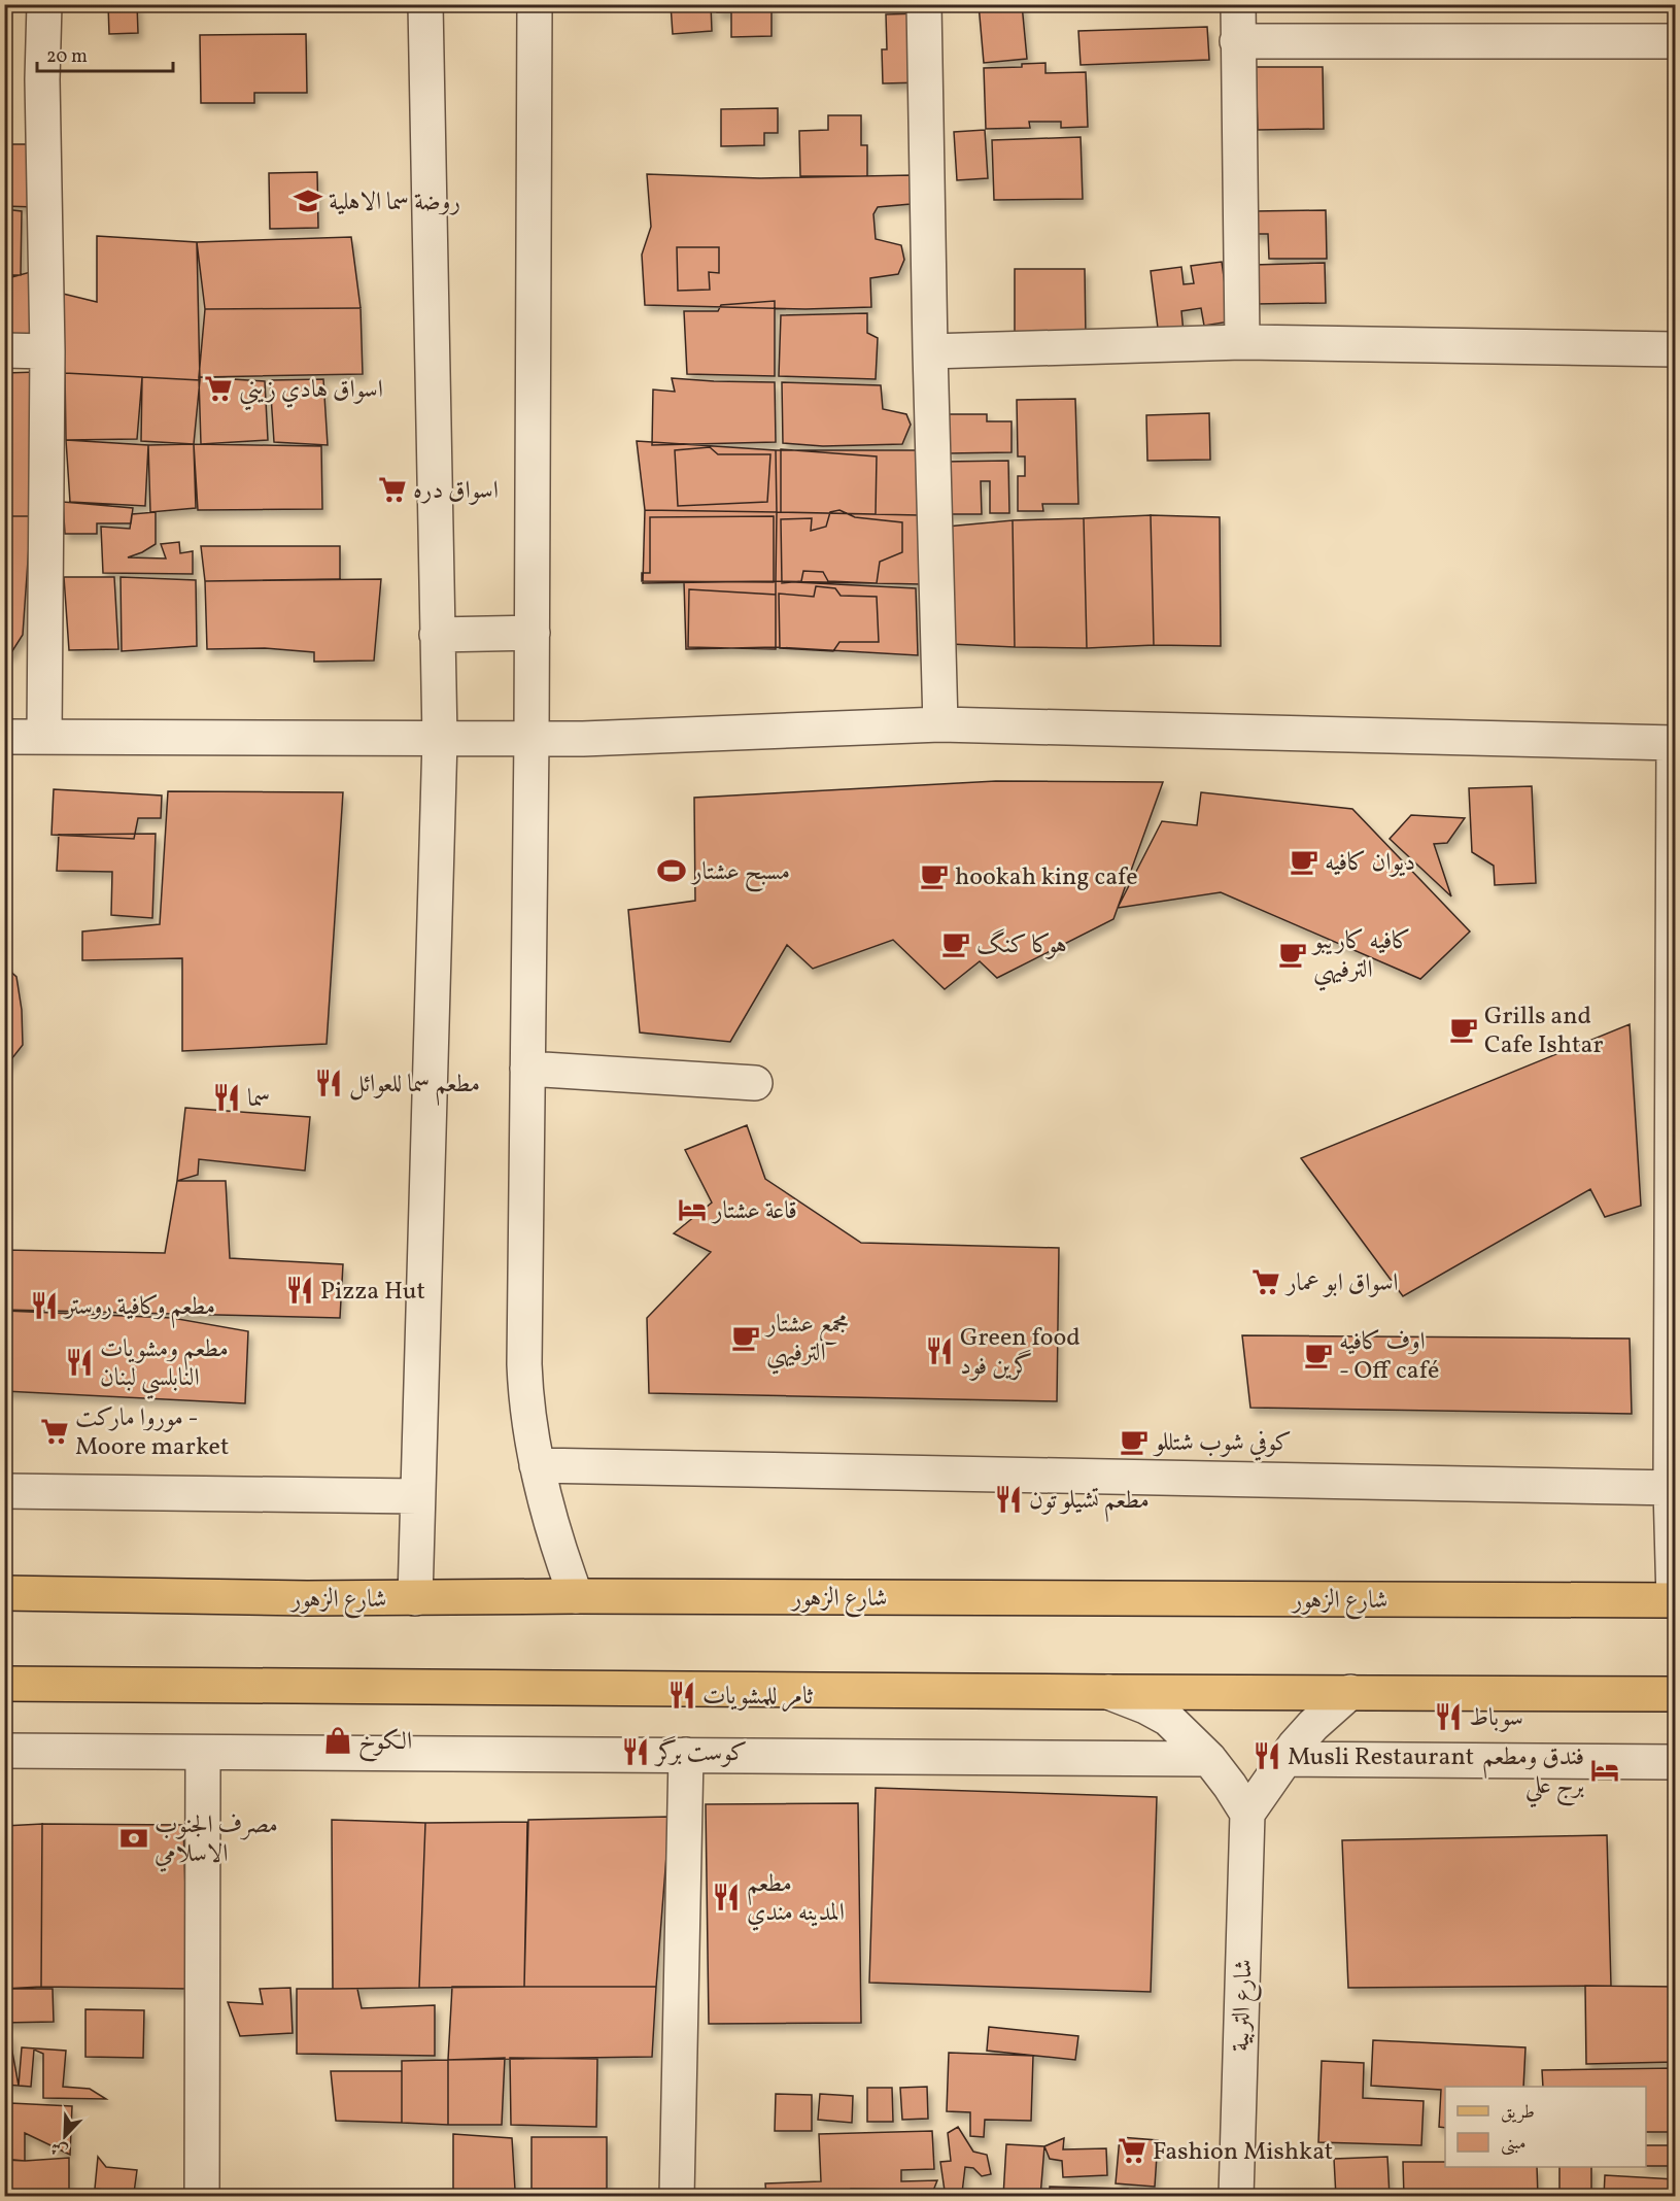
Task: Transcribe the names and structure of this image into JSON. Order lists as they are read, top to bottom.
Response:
{
  "streets": {
    "main road": ["شارع الزهور"],
    "street": ["شارع التربية"]
  },
  "places": {
    "school or university": ["روضة سما الاهلية"],
    "supermarket": [
      "اسواق هادي زيني",
      "اسواق دره",
      "اسواق ابو عمار",
      "موروا ماركت - Moore market",
      "Fashion Mishkat"
    ],
    "cafe": [
      "ديوان كافيه",
      "hookah king cafe",
      "هوكا كنگ",
      "كافيه كاريبو الترفيهي",
      "Grills and Cafe Ishtar",
      "مجمع عشتار الترفيهي",
      "اوف كافيه - Off café",
      "كوفي شوب شتللو"
    ],
    "sports": ["مسبح عشتار"],
    "restaurant": [
      "مطعم سما للعوائل",
      "سما",
      "Pizza Hut",
      "مطعم وكافية روستر",
      "Green food گرين فود",
      "مطعم ومشويات النابلسي لبنان",
      "مطعم تشيلو تون",
      "ثامر للمشويات",
      "سوباط",
      "كوست برگر",
      "Musli Restaurant",
      "مطعم المدينه مندي"
    ],
    "hotel": ["قاعة عشتار", "فندق ومطعم برج علي"],
    "shop": ["الكوخ"],
    "bank": ["مصرف الجنوب الاسلامي"]
  },
  "legend": ["طريق", "مبنى"],
  "scale_bar": "20 m",
  "north": "bottom left"
}
